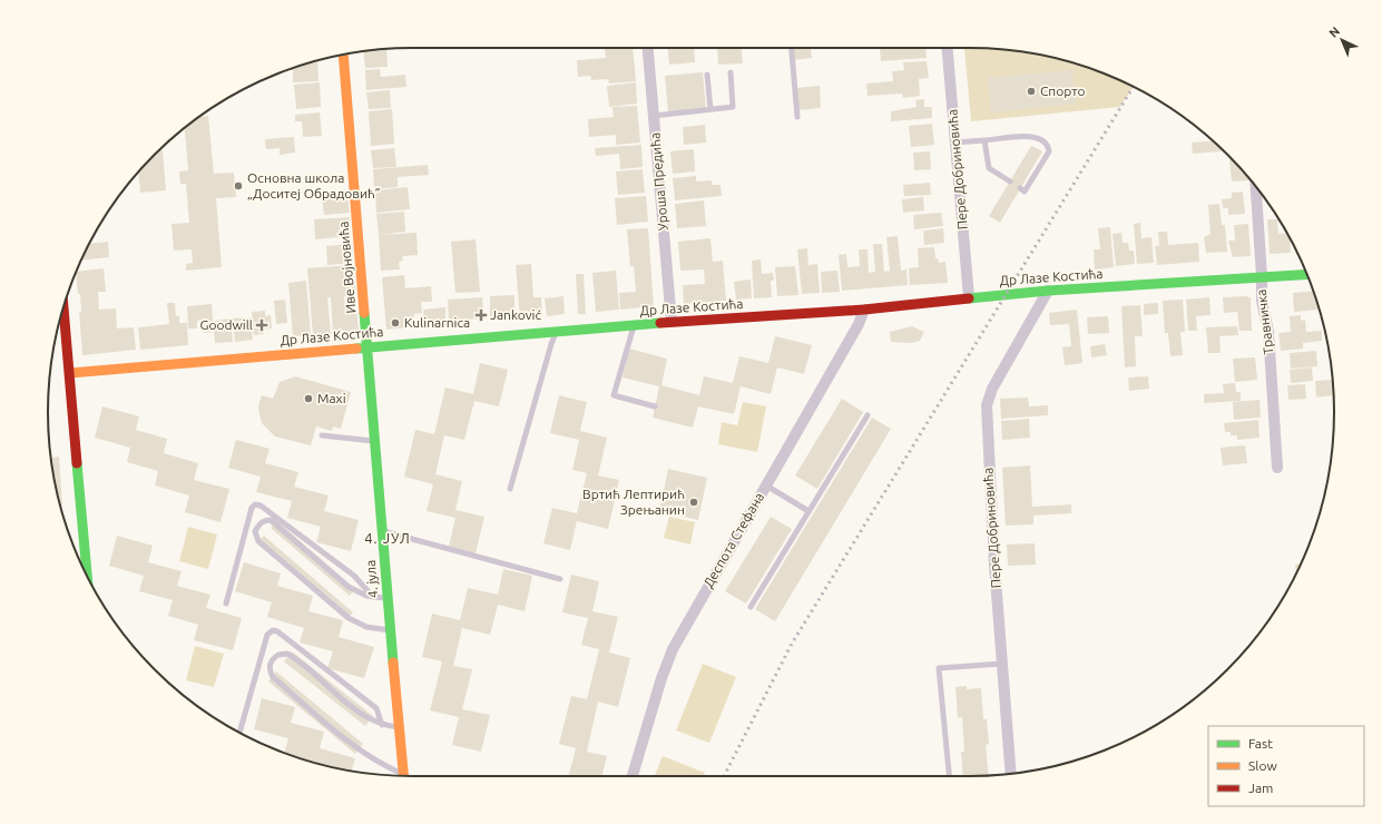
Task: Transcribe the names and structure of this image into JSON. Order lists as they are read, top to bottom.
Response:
{
  "streets": {
    "street": [
      "Пере Добриновића",
      "Уроша Предића",
      "Иве Војновића",
      "Др Лазе Костића",
      "Травничка",
      "Деспота Стефана",
      "4. јула"
    ]
  },
  "crossings": [
    ["Пере Добриновића", "Др Лазе Костића"],
    ["Уроша Предића", "Др Лазе Костића"],
    ["Иве Војновића", "Др Лазе Костића"],
    ["Иве Војновића", "4. јула"],
    ["Др Лазе Костића", "Травничка"],
    ["Др Лазе Костића", "Деспота Стефана"],
    ["Др Лазе Костића", "4. јула"]
  ],
  "districts": ["4. ЈУЛ"],
  "places": {
    "other": [
      "Спорто",
      "Основна школа „Доситеј Обрадовић”",
      "Kulinarnica",
      "Maxi",
      "Вртић Лептирић Зрењанин"
    ],
    "health": ["Janković", "Goodwill"]
  },
  "legend": ["Fast", "Slow", "Jam"],
  "north": "top left"
}
